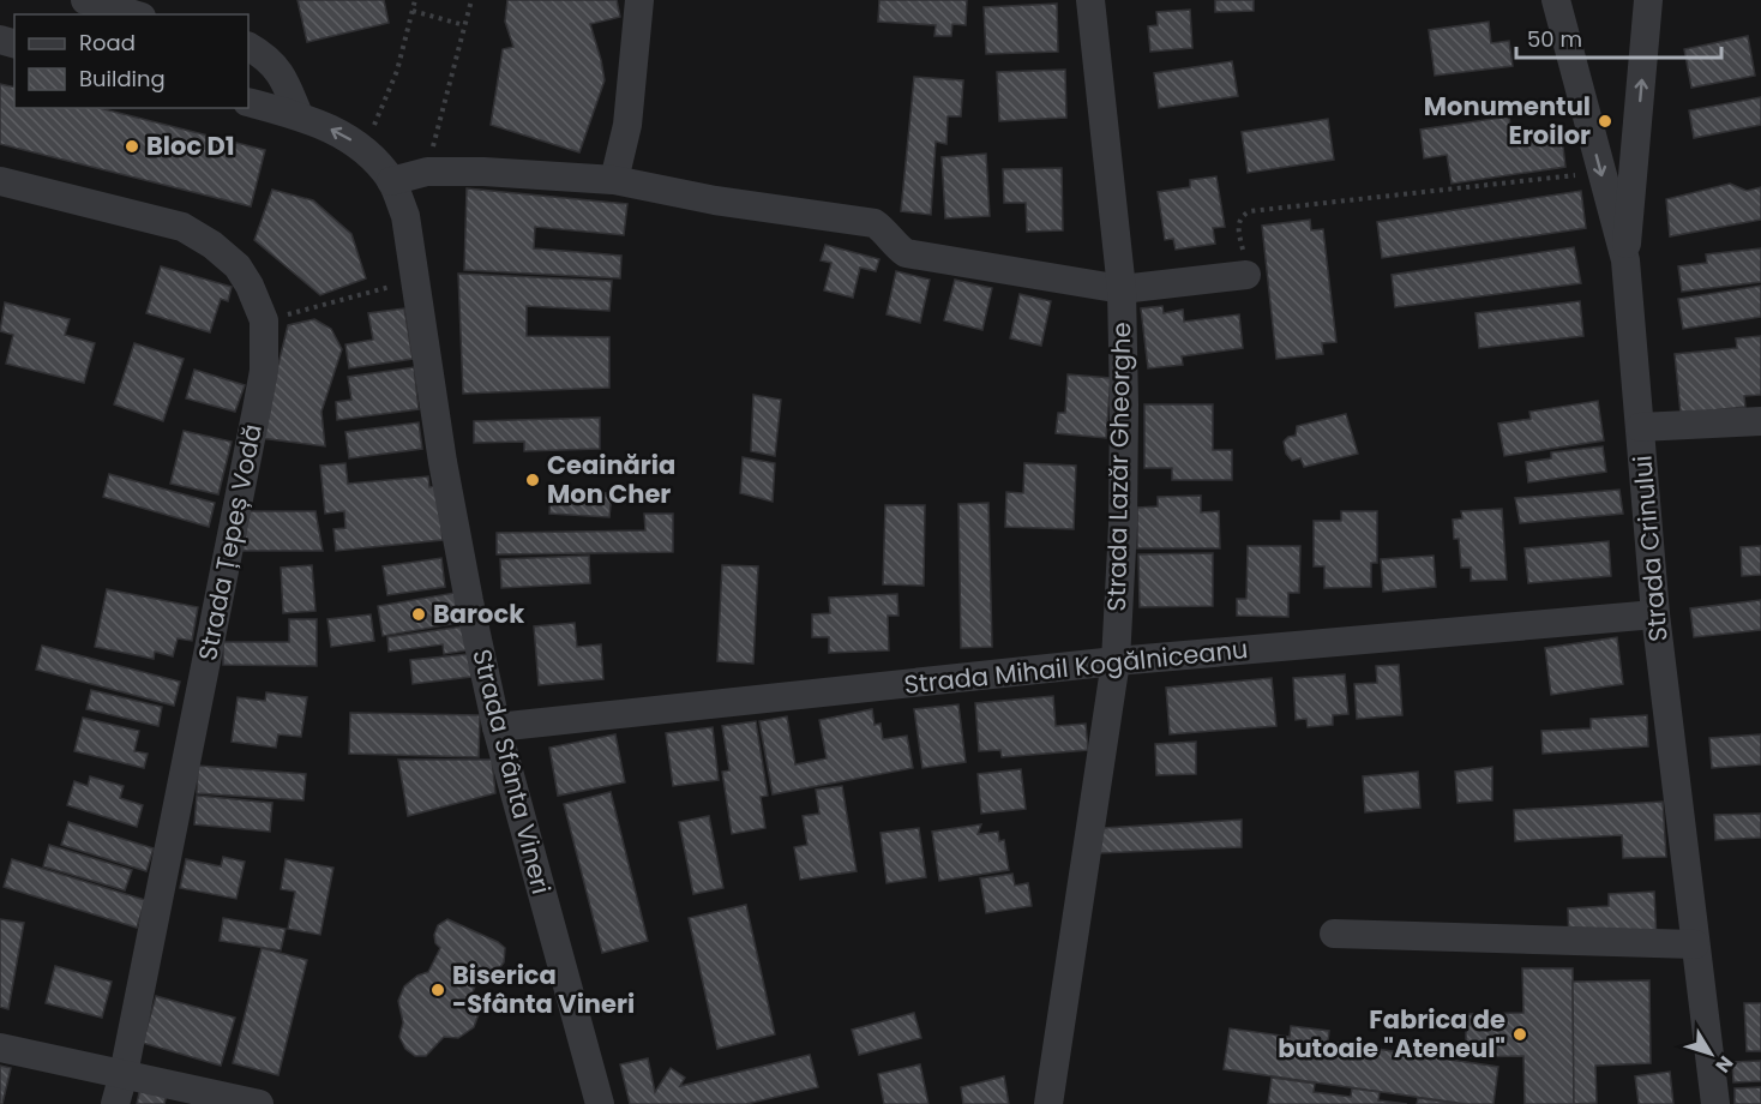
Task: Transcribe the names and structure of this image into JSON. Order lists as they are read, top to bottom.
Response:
{
  "streets": {
    "street": [
      "Strada Lazăr Gheorghe",
      "Strada Țepeș Vodă",
      "Strada Crinului",
      "Strada Mihail Kogălniceanu",
      "Strada Sfânta Vineri"
    ]
  },
  "crossings": [
    ["Strada Lazăr Gheorghe", "Strada Mihail Kogălniceanu"],
    ["Strada Crinului", "Strada Mihail Kogălniceanu"],
    ["Strada Mihail Kogălniceanu", "Strada Sfânta Vineri"]
  ],
  "places": [
    "Monumentul Eroilor",
    "Bloc D1",
    "Ceainăria Mon Cher",
    "Barock",
    "Biserica -Sfânta Vineri",
    "Fabrica de butoaie \"Ateneul\""
  ],
  "legend": ["Road", "Building"],
  "scale_bar": "50 m",
  "north": "bottom right"
}
